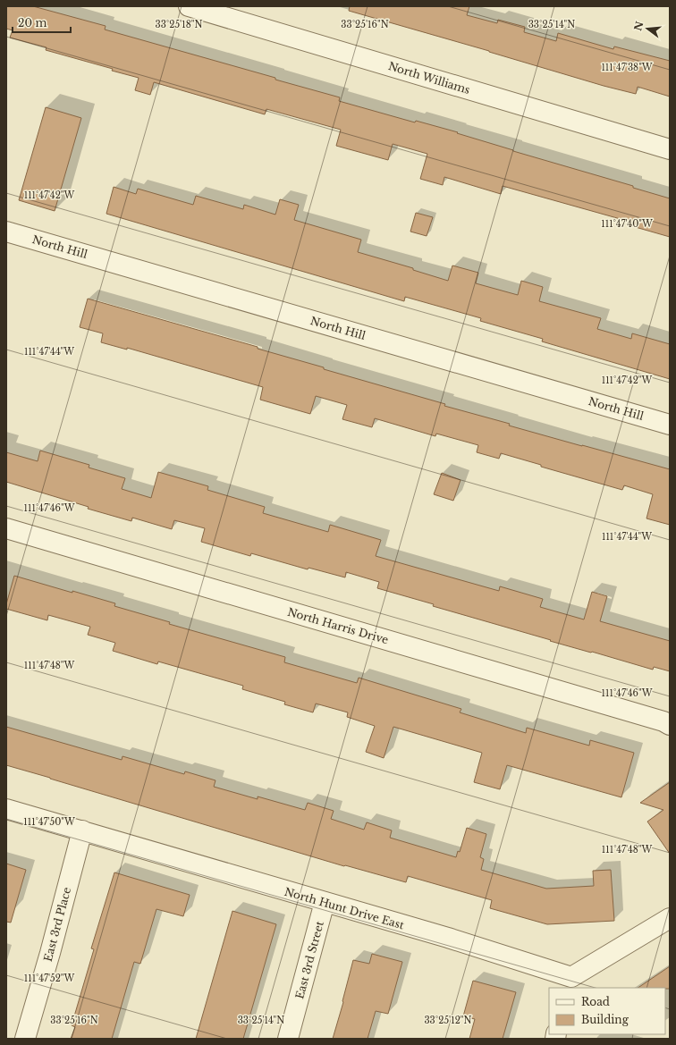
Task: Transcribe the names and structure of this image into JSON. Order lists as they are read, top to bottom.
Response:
{
  "streets": {
    "street": [
      "North Williams",
      "North Hill",
      "North Harris Drive",
      "North Hunt Drive East",
      "East 3rd Place",
      "East 3rd Street"
    ]
  },
  "crossings": [
    ["North Hunt Drive East", "East 3rd Place"],
    ["North Hunt Drive East", "East 3rd Street"]
  ],
  "legend": ["Road", "Building"],
  "scale_bar": "20 m",
  "north": "left",
  "coordinates": [
    "33°25'18\"N",
    "33°25'16\"N",
    "33°25'14\"N",
    "111°47'38\"W",
    "111°47'42\"W",
    "111°47'40\"W",
    "111°47'44\"W",
    "111°47'46\"W",
    "111°47'48\"W",
    "111°47'50\"W",
    "111°47'52\"W",
    "33°25'12\"N"
  ]
}
